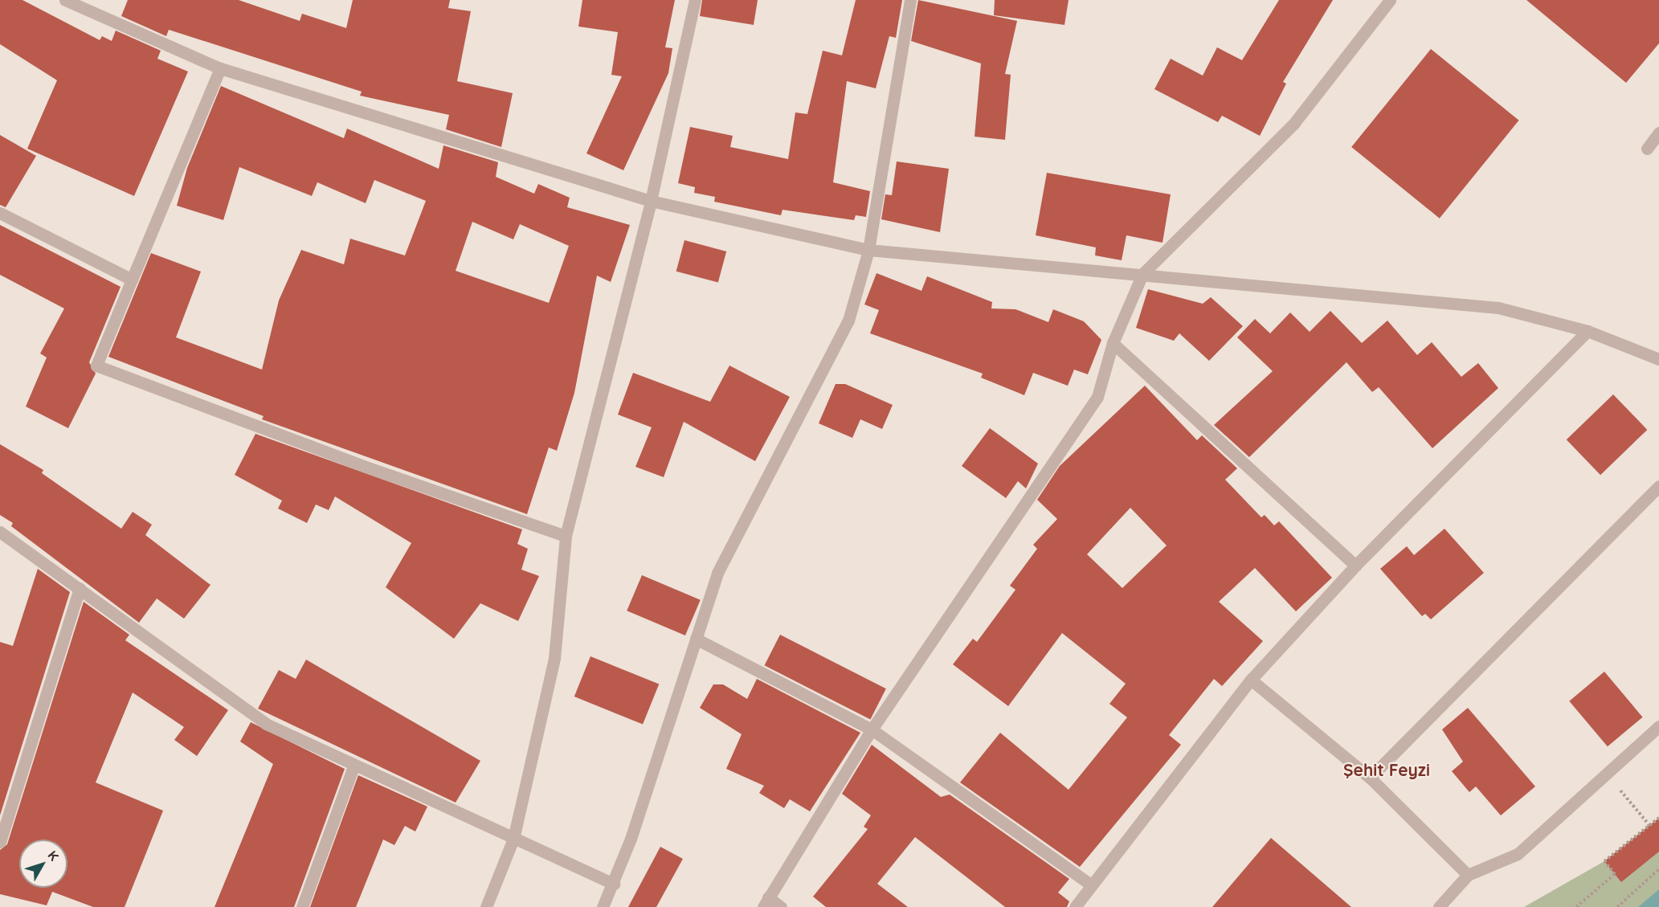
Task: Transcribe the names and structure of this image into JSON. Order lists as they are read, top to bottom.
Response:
{
  "districts": ["Şehit Feyzi"],
  "north": "top right"
}
